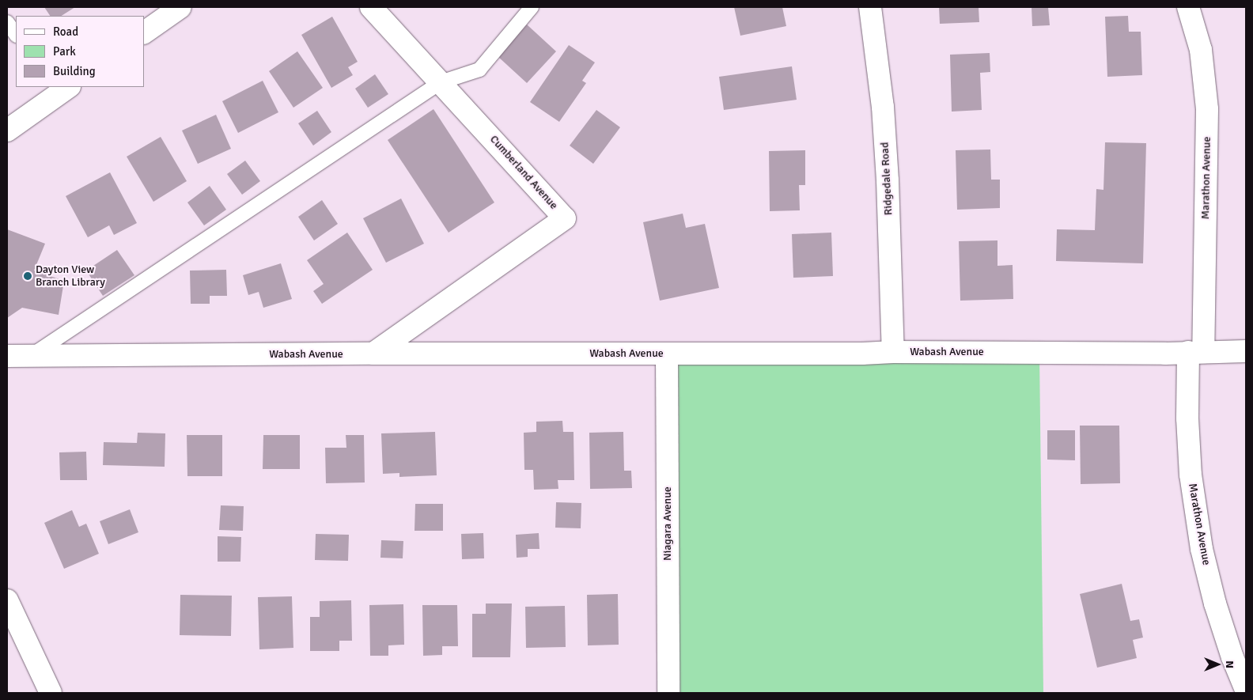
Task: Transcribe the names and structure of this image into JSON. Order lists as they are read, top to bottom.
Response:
{
  "streets": {
    "street": [
      "Cumberland Avenue",
      "Marathon Avenue",
      "Ridgedale Road",
      "Wabash Avenue",
      "Niagara Avenue"
    ]
  },
  "crossings": [
    ["Cumberland Avenue", "Wabash Avenue"],
    ["Marathon Avenue", "Wabash Avenue"],
    ["Ridgedale Road", "Wabash Avenue"],
    ["Wabash Avenue", "Niagara Avenue"]
  ],
  "places": ["Dayton View Branch Library"],
  "legend": ["Road", "Park", "Building"],
  "north": "right"
}
